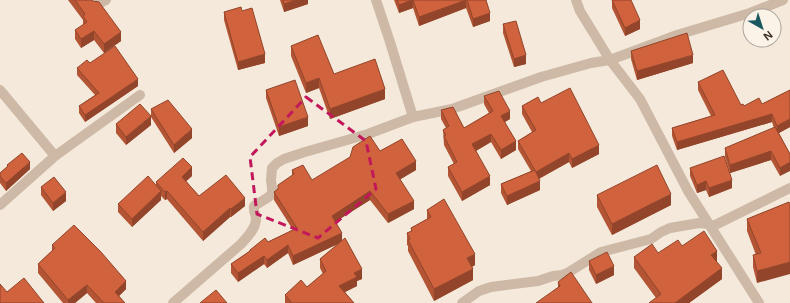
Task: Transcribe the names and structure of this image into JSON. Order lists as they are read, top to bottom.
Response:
{
  "north": "bottom right"
}
